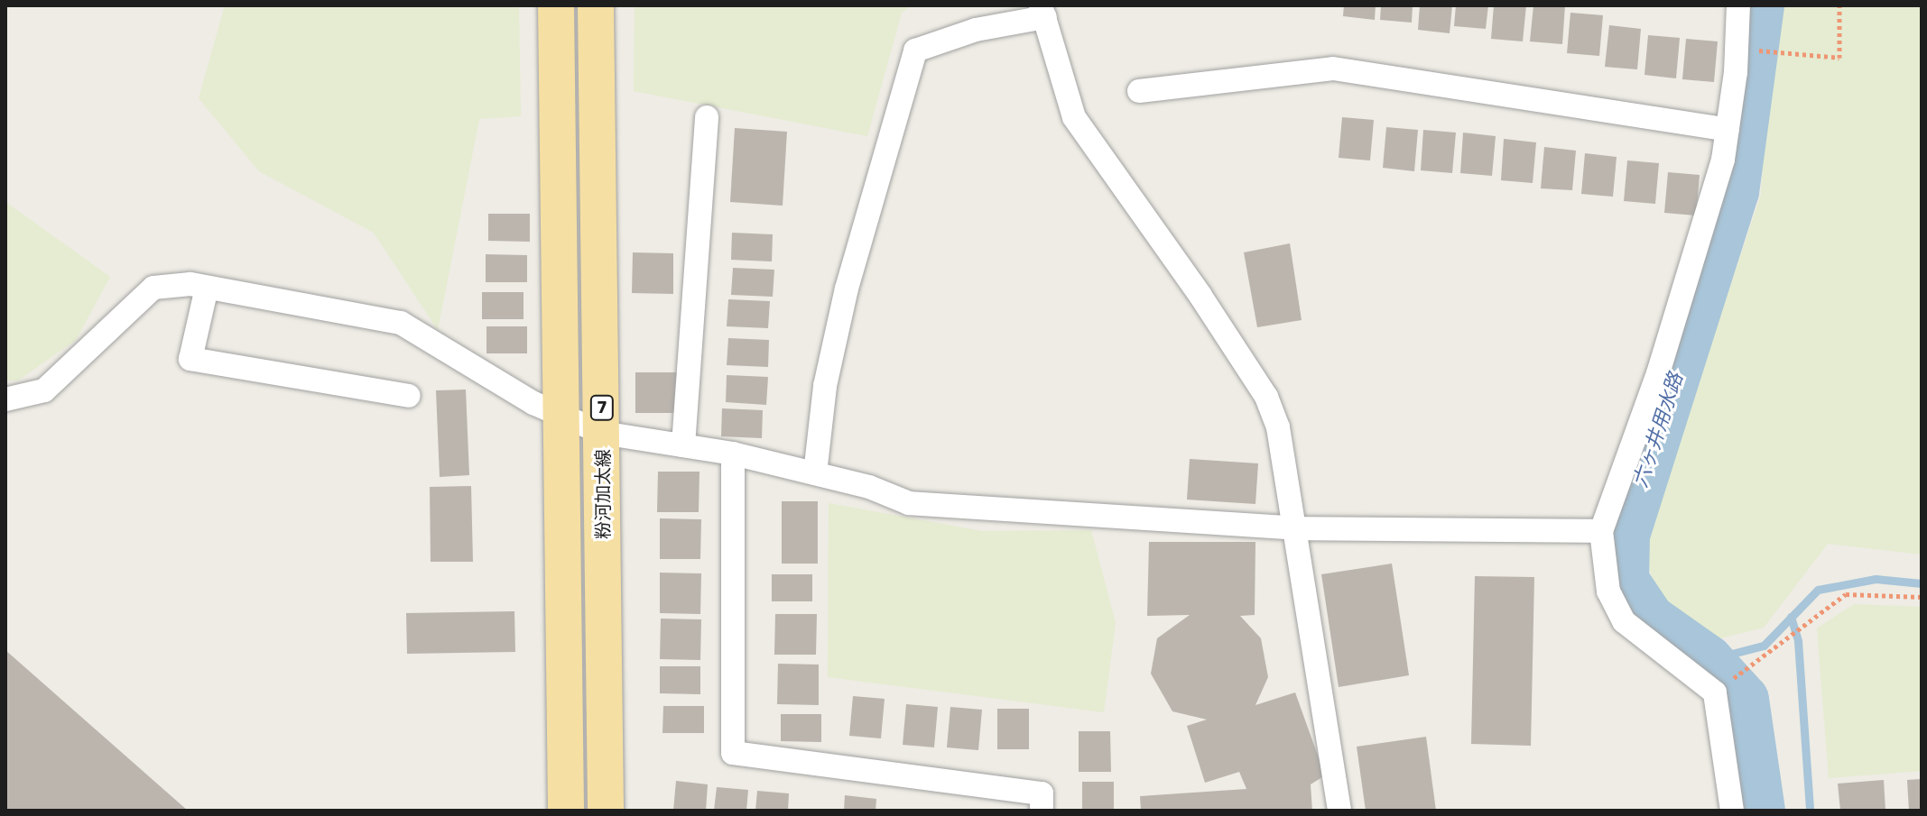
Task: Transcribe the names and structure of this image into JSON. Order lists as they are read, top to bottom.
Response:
{
  "streets": {
    "main road": ["7", "粉河加太線"]
  },
  "water": ["六ヶ井用水路"]
}
